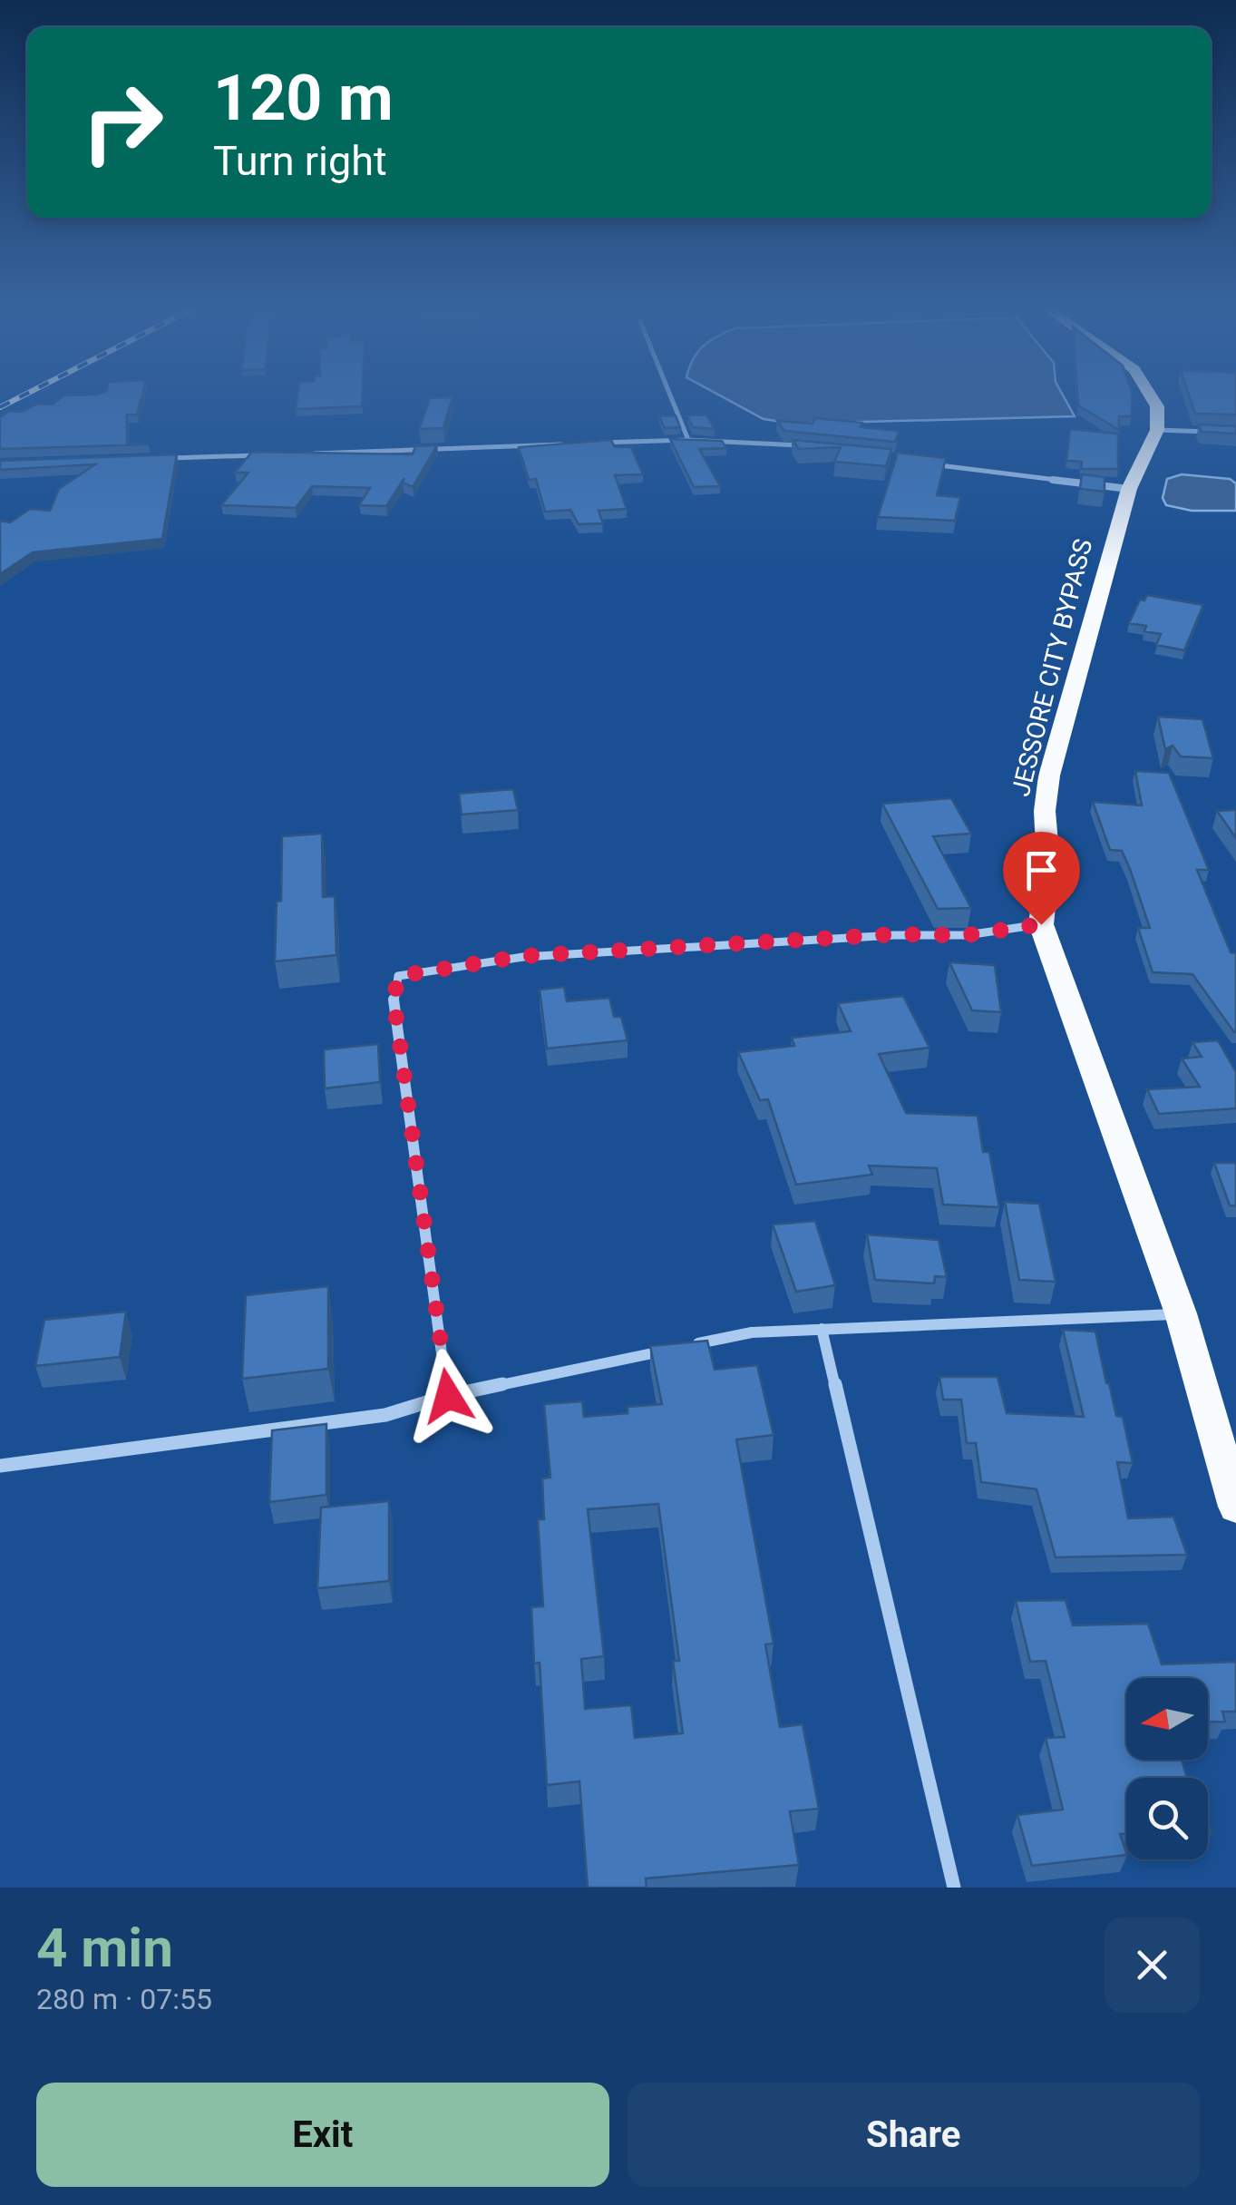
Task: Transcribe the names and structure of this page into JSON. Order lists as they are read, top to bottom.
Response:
{
  "streets": {
    "highway": ["JESSORE CITY BYPASS"]
  },
  "north": "left",
  "page": {
    "turn": ["120 m", "Turn right"],
    "heading": ["4 min", "280 m · 07:55"],
    "buttons": ["Exit", "Share"]
  }
}
